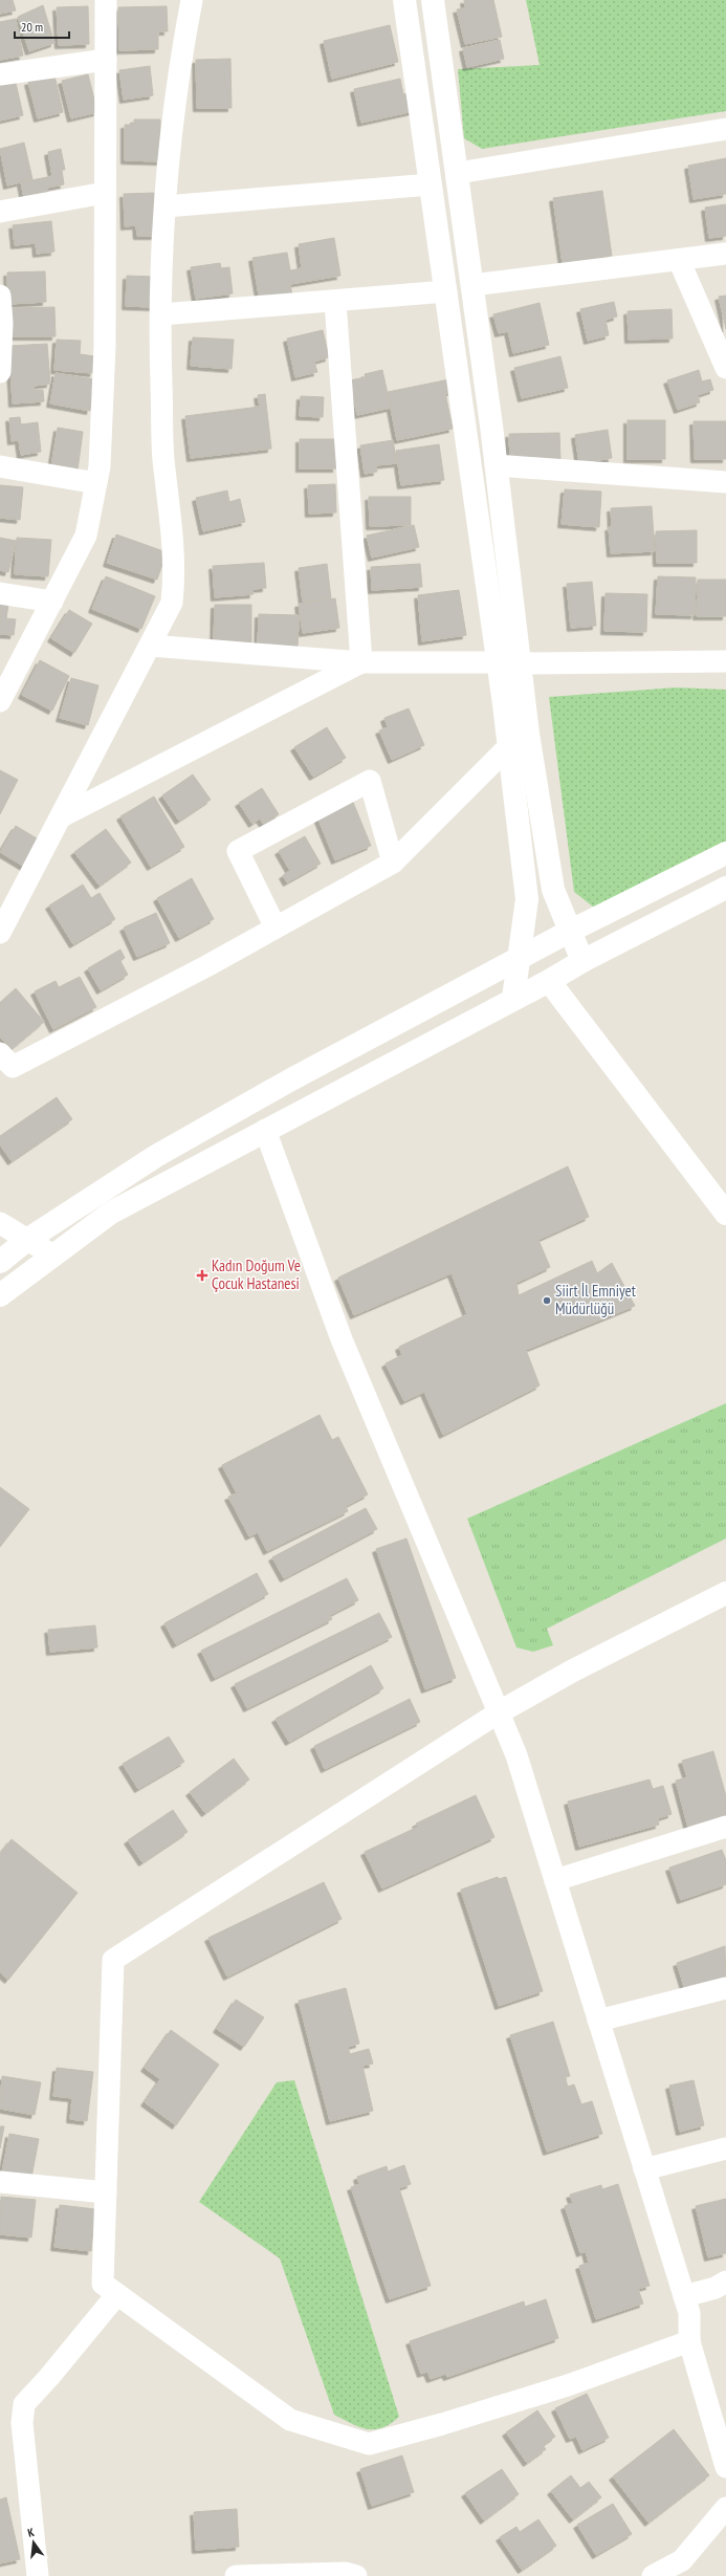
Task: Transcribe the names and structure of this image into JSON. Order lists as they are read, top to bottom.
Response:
{
  "places": {
    "health": ["Kadın Doğum Ve Çocuk Hastanesi"],
    "other": ["Siirt İl Emniyet Müdürlüğü"]
  },
  "scale_bar": "20 m",
  "north": "top"
}
